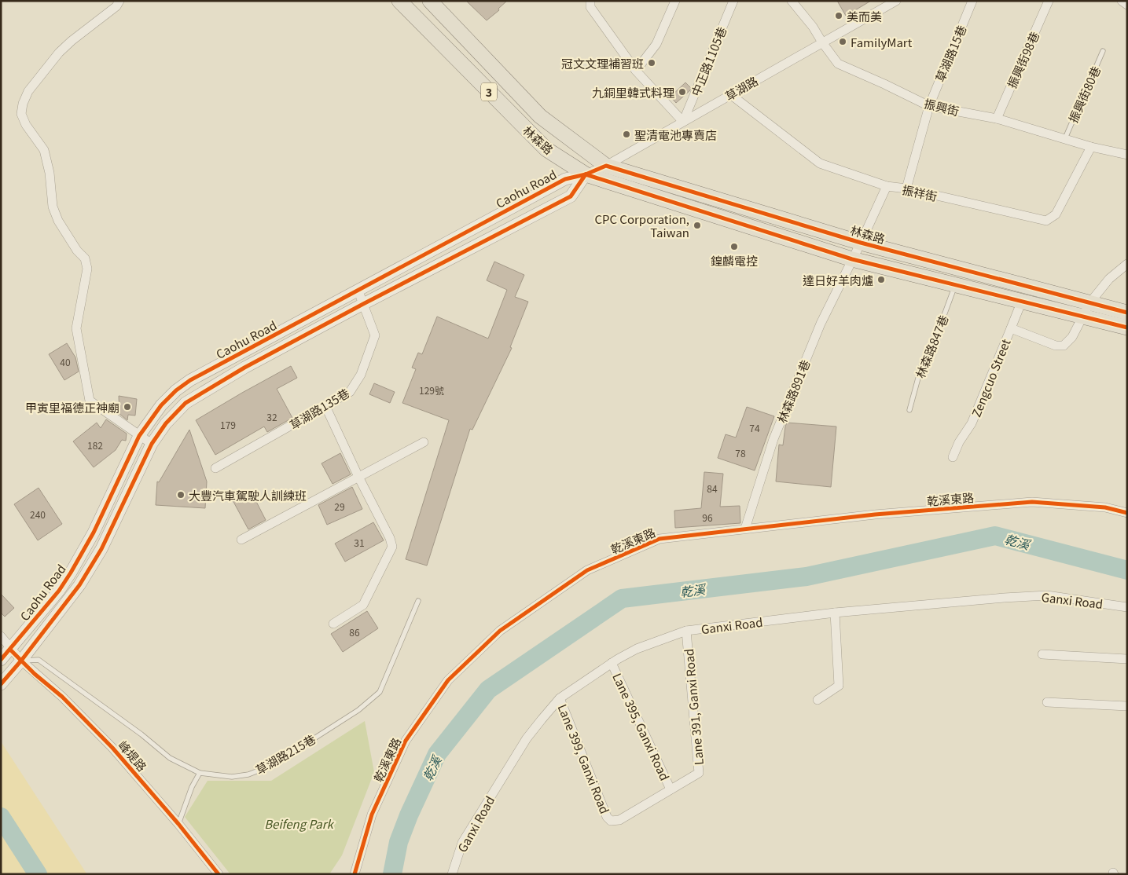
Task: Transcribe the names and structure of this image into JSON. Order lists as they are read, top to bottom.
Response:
{
  "streets": {
    "main road": ["3", "林森路"],
    "street": [
      "草湖路15巷",
      "振興街98巷",
      "中正路1105巷",
      "草湖路",
      "振興街",
      "Caohu Road",
      "振祥街",
      "Zengcuo Street",
      "林森路891巷",
      "草湖路135巷",
      "乾溪東路",
      "Ganxi Road",
      "Lane 391, Ganxi Road",
      "Lane 395, Ganxi Road",
      "峰堤路",
      "Lane 399, Ganxi Road"
    ],
    "lane": ["振興街80巷", "林森路847巷", "草湖路215巷"]
  },
  "crossings": [
    ["草湖路15巷", "振興街"],
    ["草湖路15巷", "振祥街"],
    ["振興街98巷", "振興街"],
    ["中正路1105巷", "草湖路"],
    ["草湖路", "振興街"],
    ["草湖路", "林森路"],
    ["草湖路", "Caohu Road"],
    ["草湖路", "振祥街"],
    ["振興街80巷", "振興街"],
    ["振興街", "振祥街"],
    ["林森路", "Caohu Road"],
    ["林森路", "林森路847巷"],
    ["林森路", "Zengcuo Street"],
    ["林森路", "林森路891巷"],
    ["Caohu Road", "草湖路135巷"],
    ["Caohu Road", "草湖路215巷"],
    ["Caohu Road", "峰堤路"],
    ["振祥街", "林森路891巷"],
    ["林森路891巷", "乾溪東路"],
    ["Ganxi Road", "Lane 391, Ganxi Road"],
    ["Ganxi Road", "Lane 395, Ganxi Road"],
    ["Ganxi Road", "Lane 399, Ganxi Road"],
    ["Lane 391, Ganxi Road", "Lane 395, Ganxi Road"],
    ["Lane 391, Ganxi Road", "Lane 399, Ganxi Road"],
    ["Lane 395, Ganxi Road", "Lane 399, Ganxi Road"],
    ["草湖路215巷", "峰堤路"]
  ],
  "water": ["乾溪"],
  "parks": ["Beifeng Park"],
  "places": [
    "美而美",
    "FamilyMart",
    "冠文文理補習班",
    "九銅里韓式料理",
    "聖清電池專賣店",
    "CPC Corporation, Taiwan",
    "鍠麟電控",
    "達日好羊肉爐",
    "甲寅里福德正神廟",
    "大豐汽車駕駛人訓練班"
  ],
  "house_numbers": [
    "40",
    "129號",
    "32",
    "179",
    "74",
    "182",
    "78",
    "84",
    "29",
    "240",
    "96",
    "31",
    "86"
  ]
}
